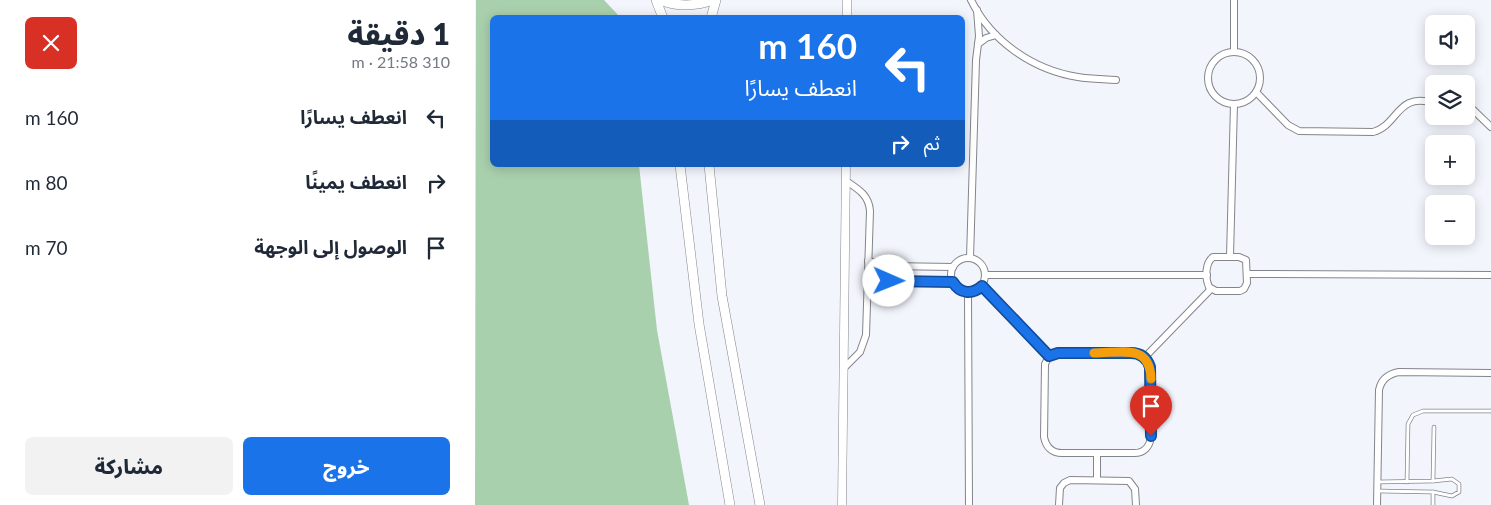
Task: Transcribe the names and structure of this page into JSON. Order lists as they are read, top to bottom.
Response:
{
  "page": {
    "heading": ["1 دقيقة", "310 m · 21:58"],
    "map_buttons": ["+", "−"],
    "turn": ["160 m", "انعطف يسارًا"],
    "list": [
      {
        "name": "انعطف يسارًا",
        "value": "160 m"
      },
      {
        "name": "انعطف يمينًا",
        "value": "80 m"
      },
      {
        "name": "الوصول إلى الوجهة",
        "value": "70 m"
      }
    ],
    "then": "ثم",
    "buttons": ["خروج", "مشاركة"]
  }
}
